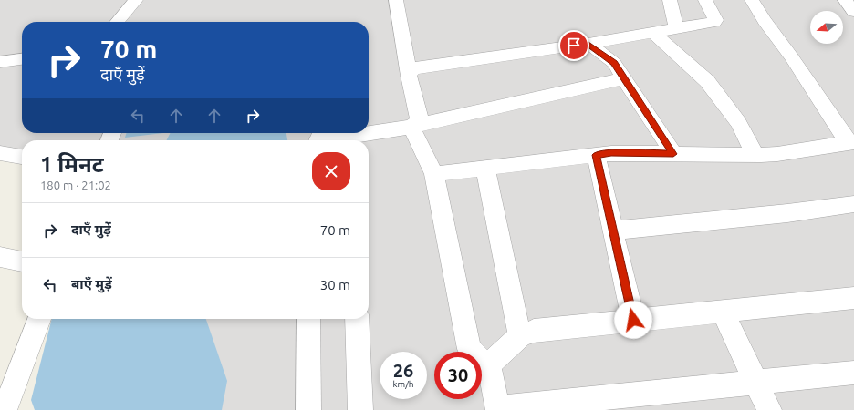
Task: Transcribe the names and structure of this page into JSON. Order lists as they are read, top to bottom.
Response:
{
  "north": "left",
  "page": {
    "turn": ["70 m", "दाएँ मुड़ें"],
    "heading": ["1 मिनट", "180 m · 21:02"],
    "list": [
      {
        "name": "दाएँ मुड़ें",
        "value": "70 m"
      },
      {
        "name": "बाएँ मुड़ें",
        "value": "30 m"
      }
    ],
    "speed": "26 km/h",
    "limit": "30"
  }
}
